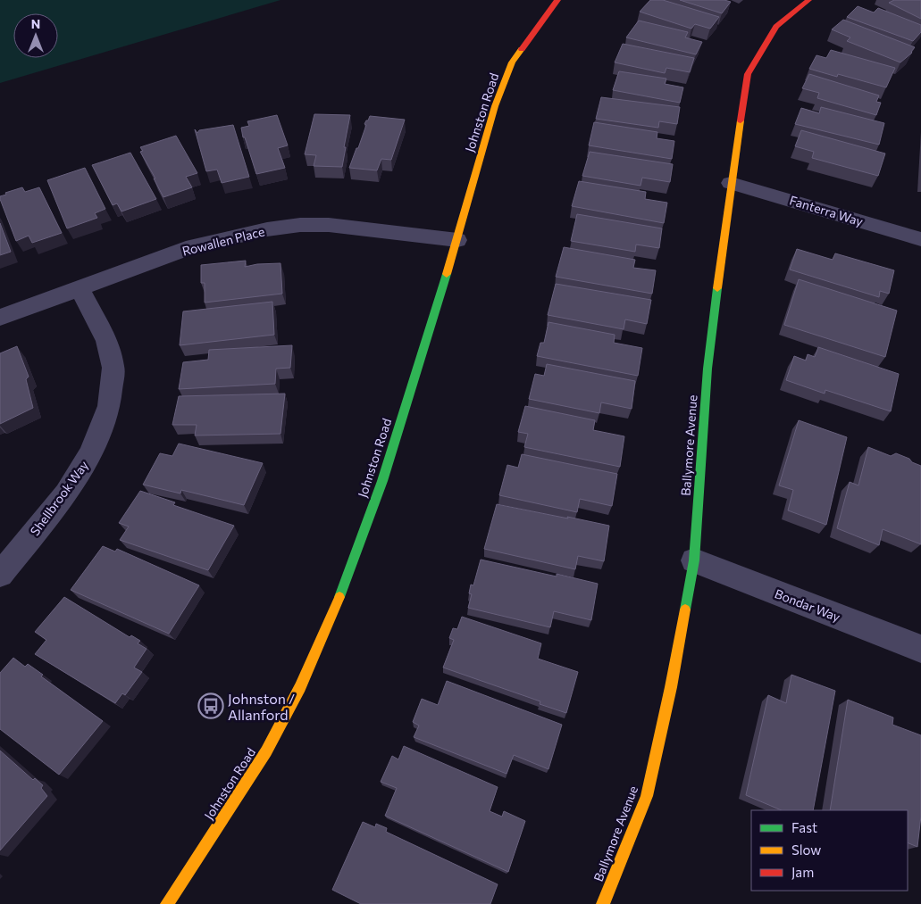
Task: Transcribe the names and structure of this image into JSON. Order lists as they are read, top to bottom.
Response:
{
  "streets": {
    "street": [
      "Johnston Road",
      "Fanterra Way",
      "Rowallen Place",
      "Ballymore Avenue",
      "Shellbrook Way",
      "Bondar Way"
    ]
  },
  "crossings": [
    ["Johnston Road", "Rowallen Place"],
    ["Fanterra Way", "Ballymore Avenue"],
    ["Rowallen Place", "Shellbrook Way"],
    ["Ballymore Avenue", "Bondar Way"]
  ],
  "places": {
    "bus stop": ["Johnston / Allanford"]
  },
  "legend": ["Fast", "Slow", "Jam"],
  "north": "top"
}
